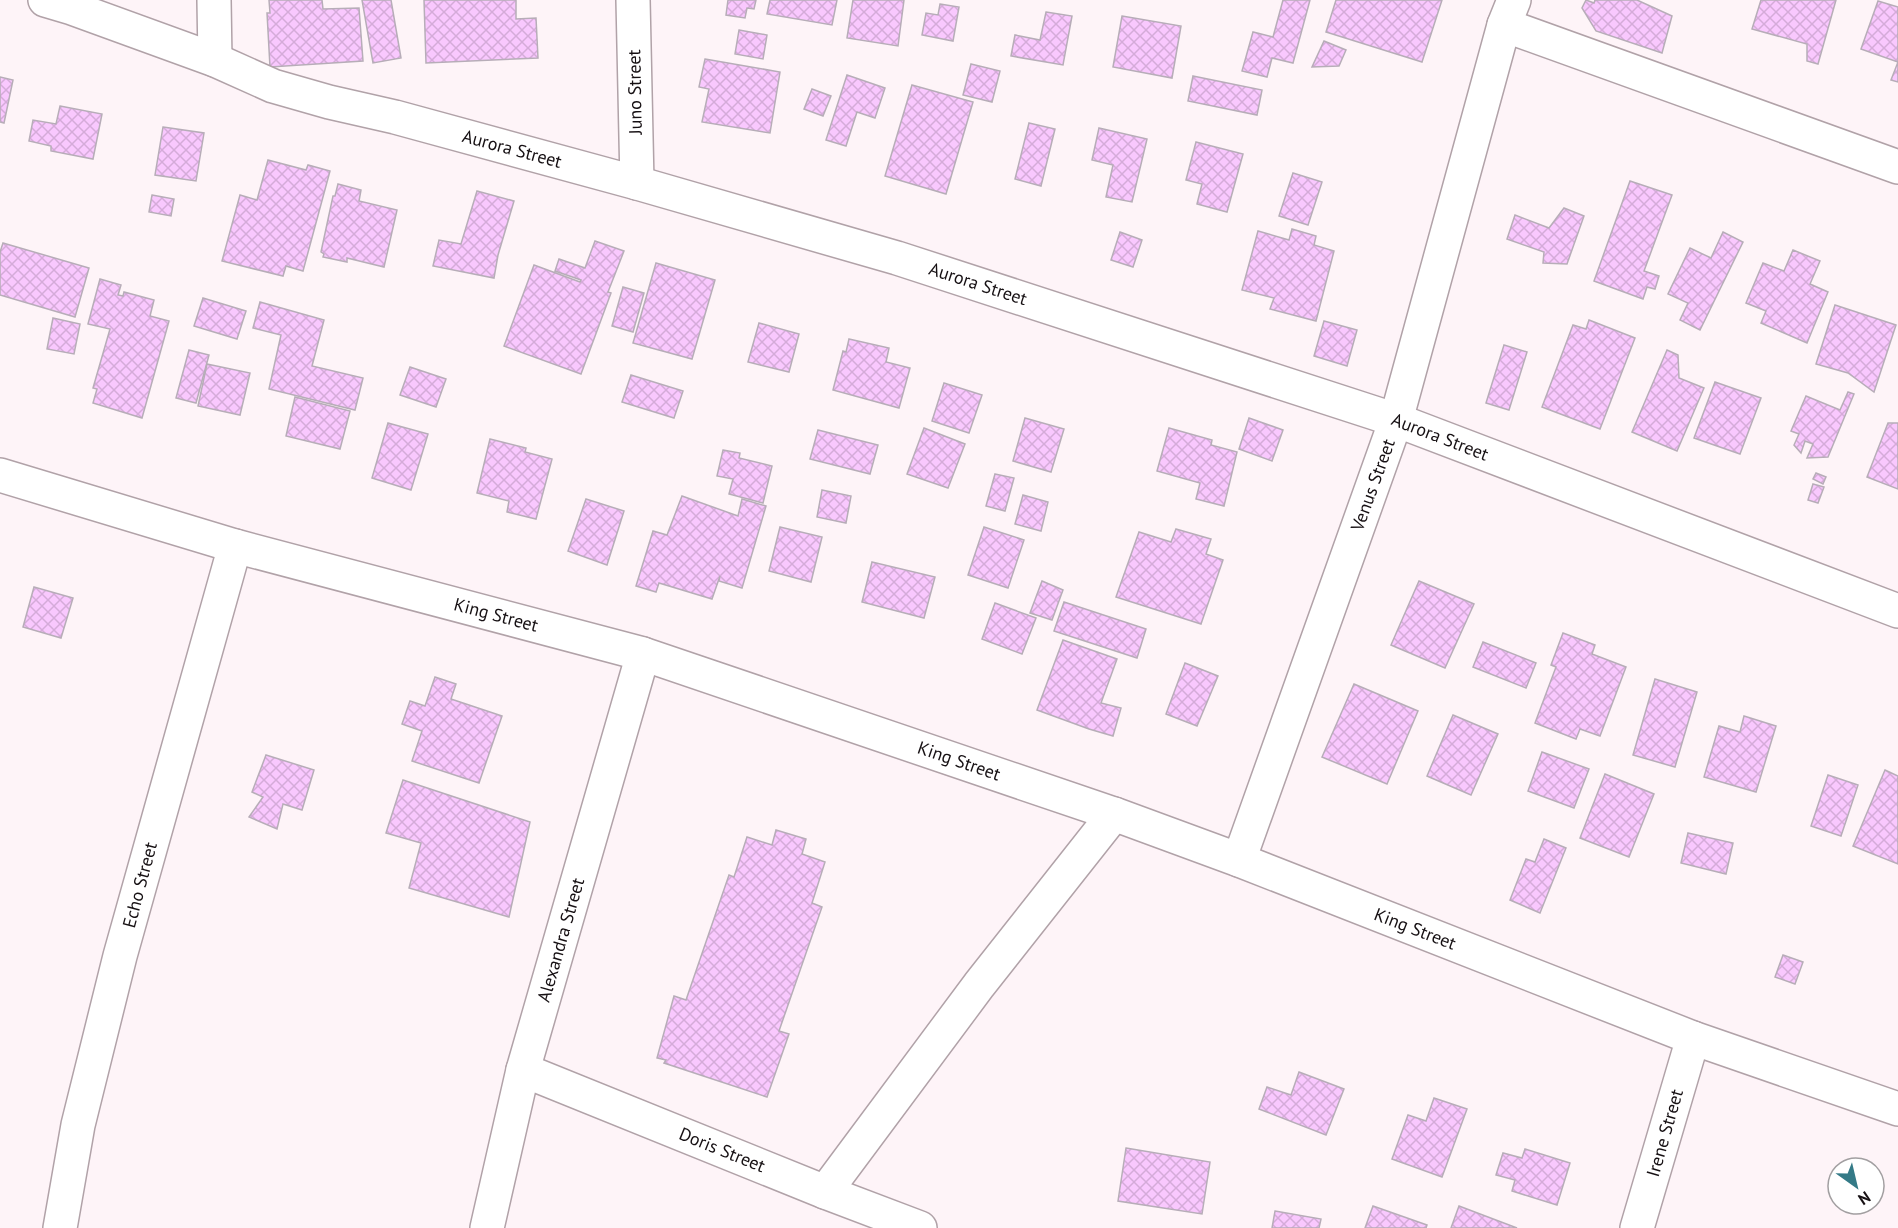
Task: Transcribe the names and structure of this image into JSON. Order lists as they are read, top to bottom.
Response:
{
  "streets": {
    "street": [
      "Juno Street",
      "Aurora Street",
      "Venus Street",
      "King Street",
      "Echo Street",
      "Alexandra Street",
      "Irene Street",
      "Doris Street"
    ]
  },
  "crossings": [
    ["Juno Street", "Aurora Street"],
    ["Aurora Street", "Venus Street"],
    ["Venus Street", "King Street"],
    ["King Street", "Echo Street"],
    ["King Street", "Alexandra Street"],
    ["King Street", "Irene Street"],
    ["Alexandra Street", "Doris Street"]
  ],
  "north": "bottom right"
}
